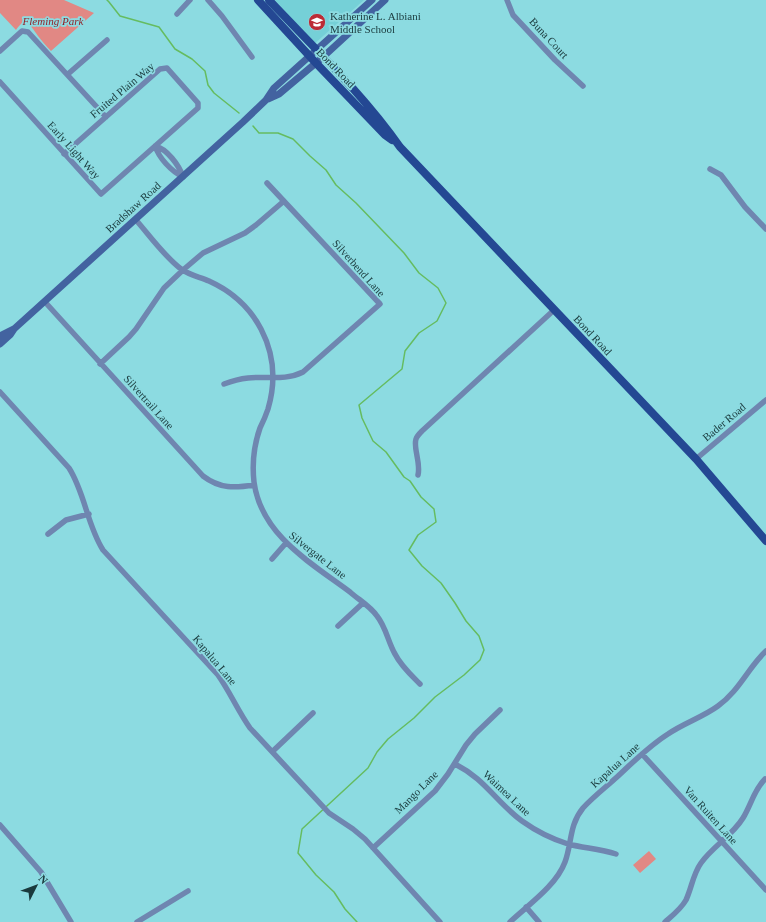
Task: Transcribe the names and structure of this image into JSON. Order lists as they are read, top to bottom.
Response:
{
  "streets": {
    "main road": ["Bond Road", "Bradshaw Road"],
    "street": [
      "Buna Court",
      "Fruited Plain Way",
      "Early Light Way",
      "Silverbend Lane",
      "Silvertrail Lane",
      "Bader Road",
      "Silvergate Lane",
      "Kapalua Lane",
      "Mango Lane",
      "Waimea Lane",
      "Van Ruiten Lane"
    ]
  },
  "crossings": [
    ["Bond Road", "Bradshaw Road"],
    ["Bond Road", "Bader Road"],
    ["Fruited Plain Way", "Early Light Way"],
    ["Bradshaw Road", "Silvertrail Lane"],
    ["Bradshaw Road", "Silvergate Lane"],
    ["Silverbend Lane", "Silvergate Lane"],
    ["Silvertrail Lane", "Silvergate Lane"],
    ["Kapalua Lane", "Mango Lane"],
    ["Kapalua Lane", "Waimea Lane"],
    ["Kapalua Lane", "Van Ruiten Lane"],
    ["Mango Lane", "Waimea Lane"]
  ],
  "parks": ["Fleming Park"],
  "places": {
    "school or university": ["Katherine L. Albiani Middle School"]
  },
  "north": "top right"
}
